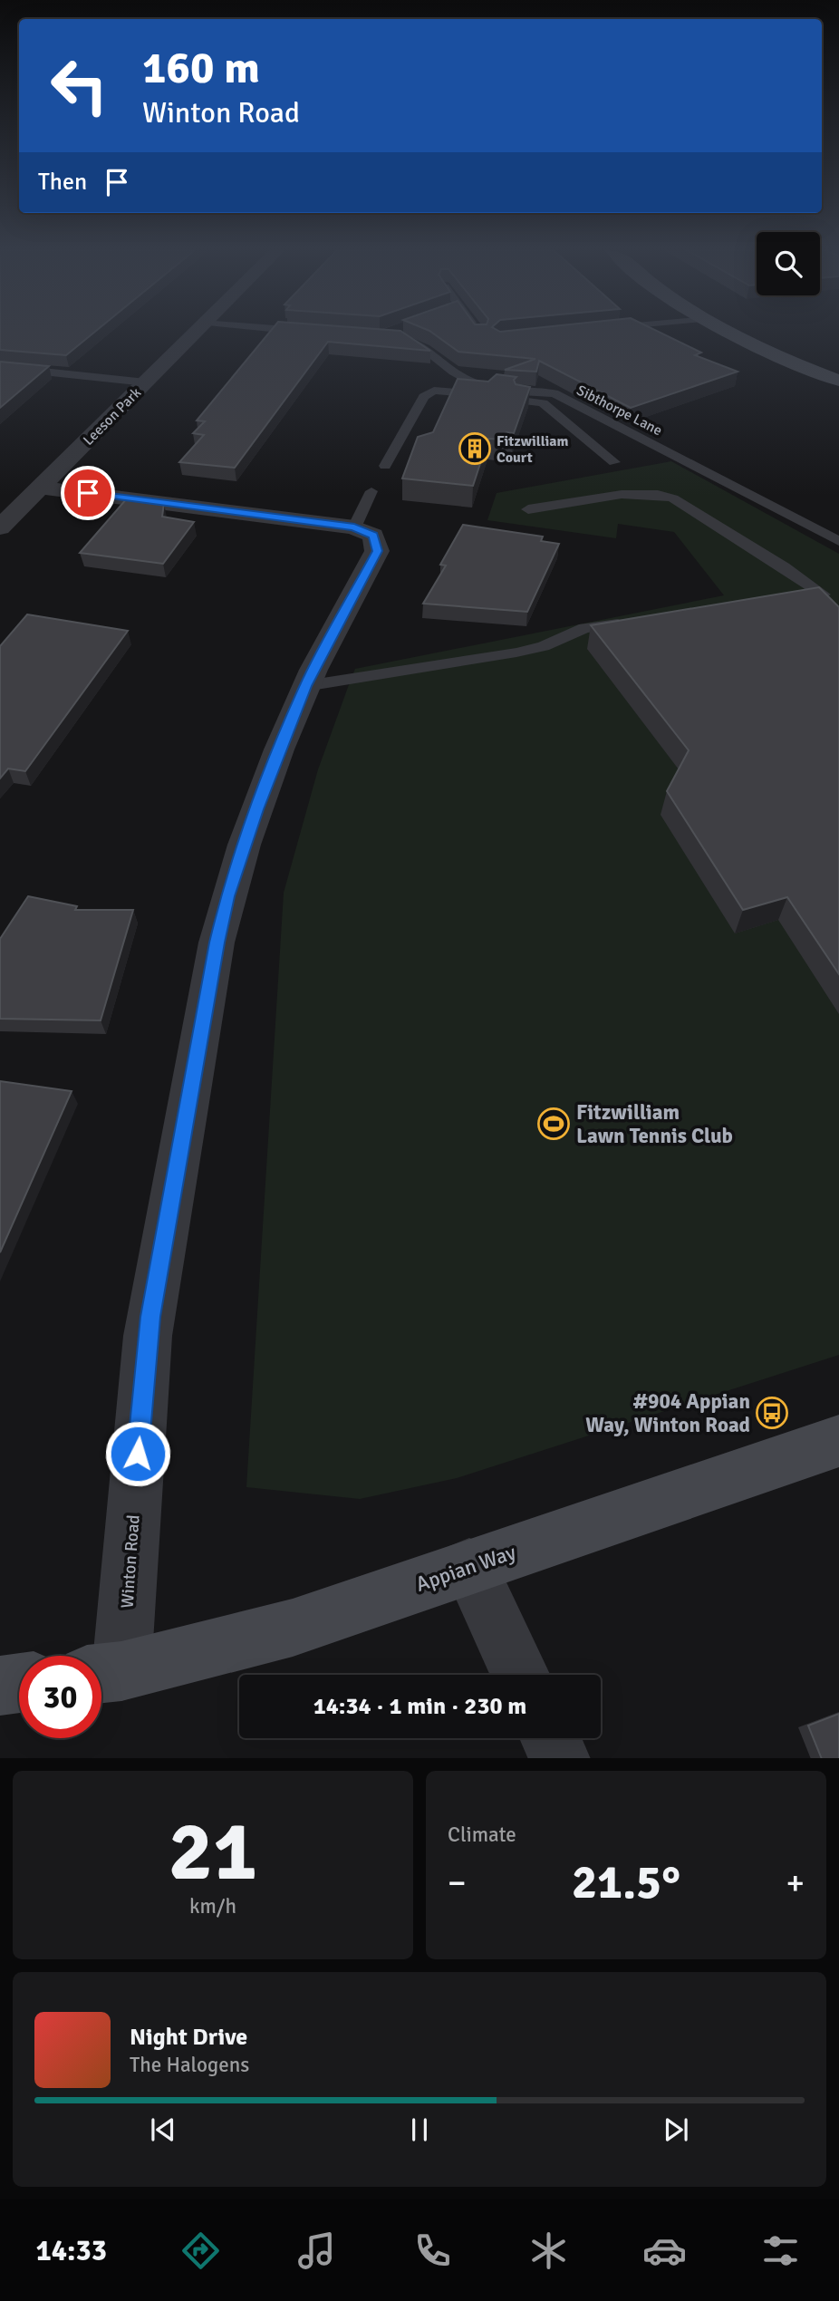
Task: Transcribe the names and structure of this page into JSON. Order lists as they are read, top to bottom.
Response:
{
  "streets": {
    "main road": ["Appian Way"],
    "street": ["Leeson Park", "Winton Road"],
    "lane": ["Sibthorpe Lane"]
  },
  "crossings": [
    ["Leeson Park", "Winton Road"],
    ["Winton Road", "Appian Way"]
  ],
  "places": {
    "building": ["Fitzwilliam Court"],
    "sports": ["Fitzwilliam Lawn Tennis Club"],
    "bus stop": ["#904 Appian Way, Winton Road"]
  },
  "page": {
    "turn": ["160 m", "Winton Road"],
    "then": "Then",
    "limit": "30",
    "trip": "14:34 · 1 min · 230 m",
    "tile": [
      ["21", "km/h"],
      "Climate"
    ],
    "heat": ["−", "21.5°", "+"],
    "song": ["Night Drive", "The Halogens"],
    "tabs": "14:33"
  }
}
